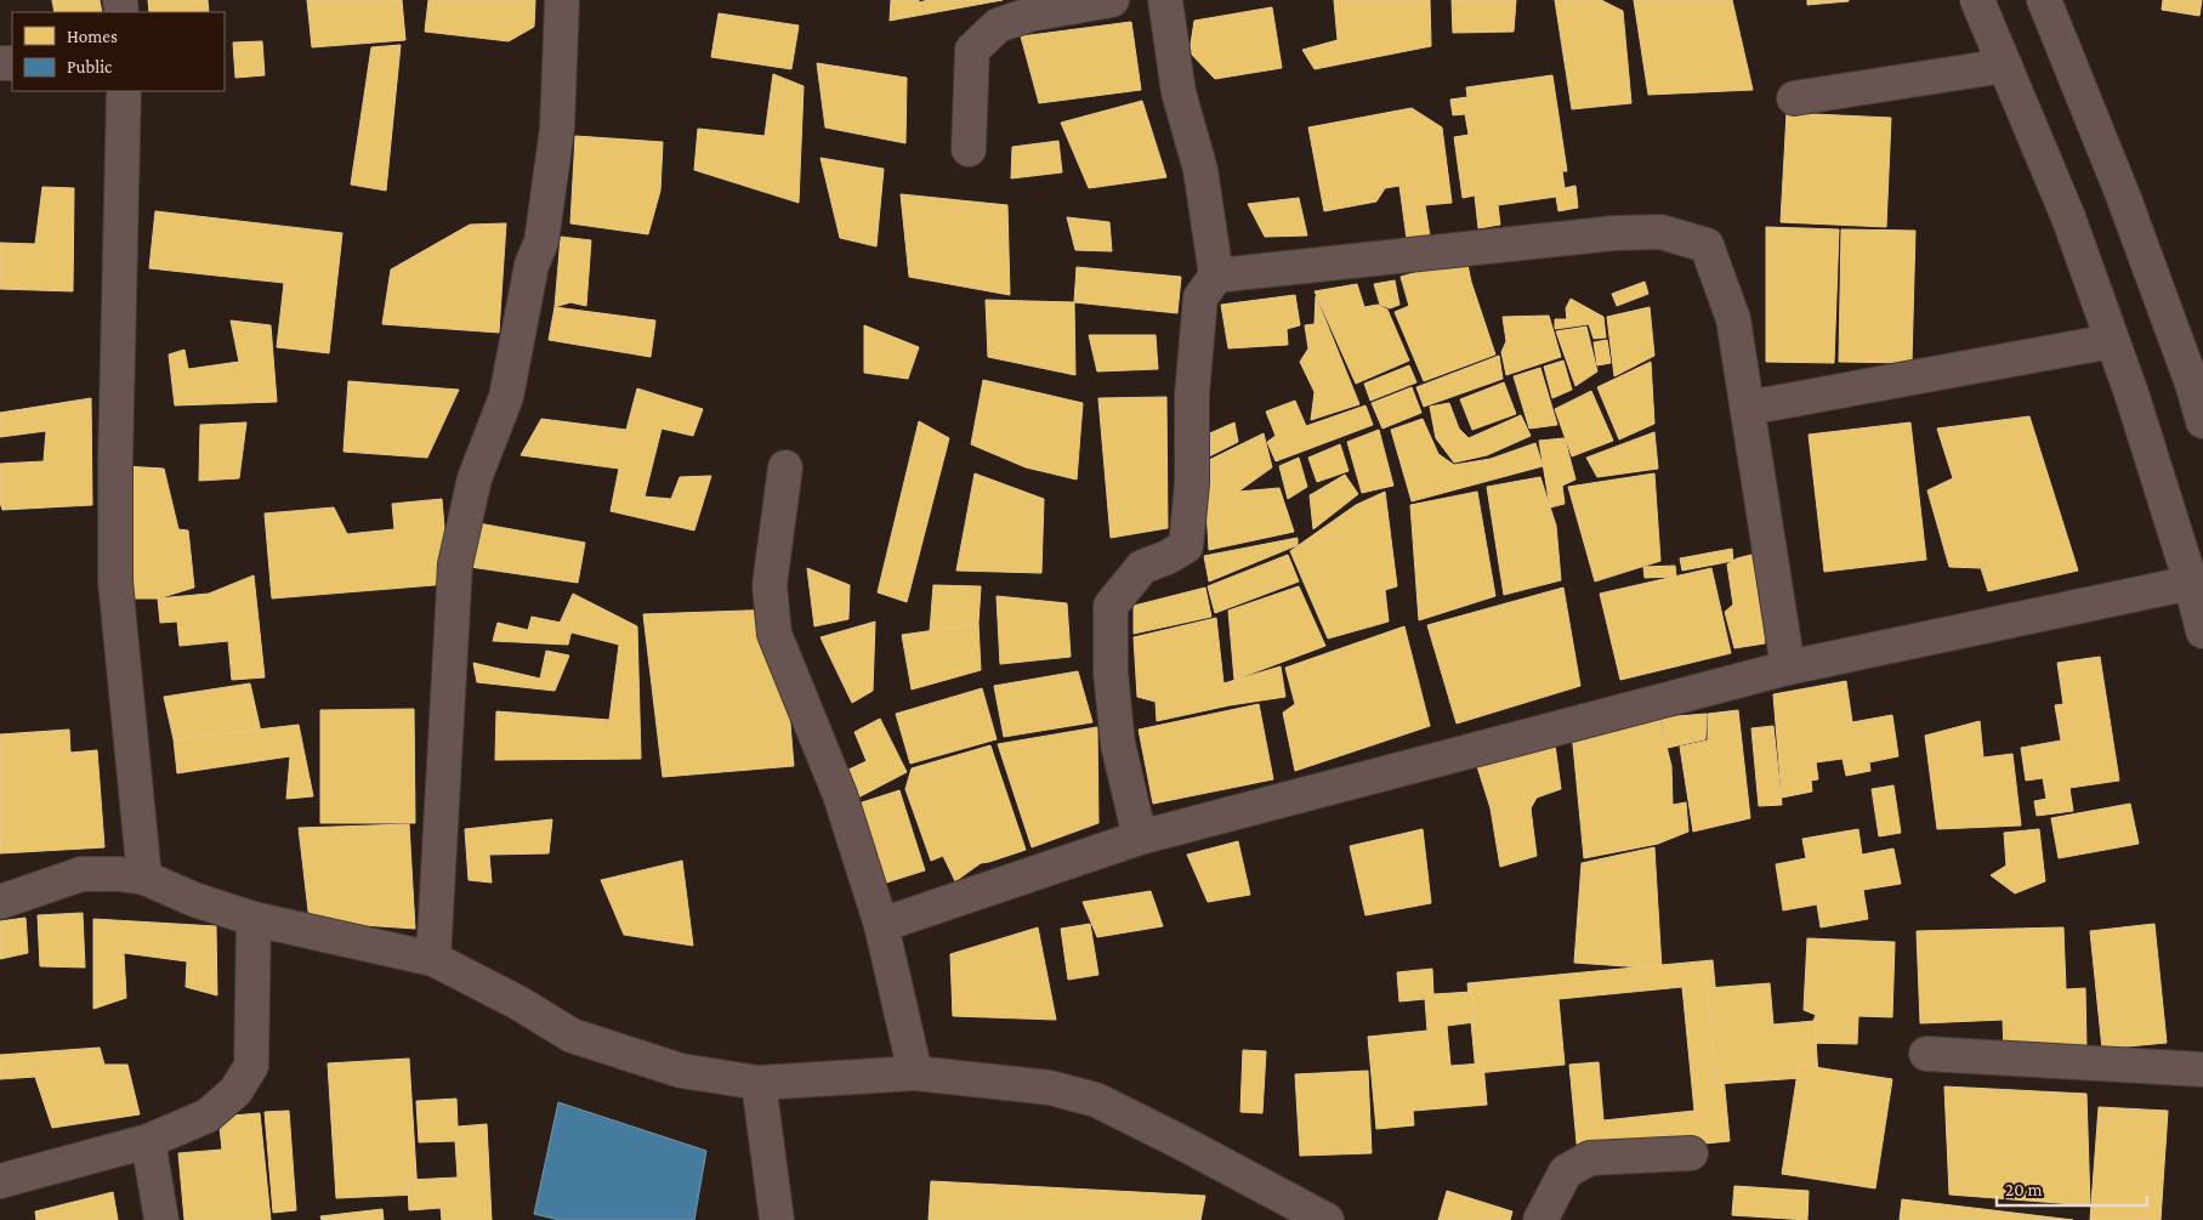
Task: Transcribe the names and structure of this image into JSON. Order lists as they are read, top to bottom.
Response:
{
  "legend": ["Homes", "Public"],
  "scale_bar": "20 m"
}
